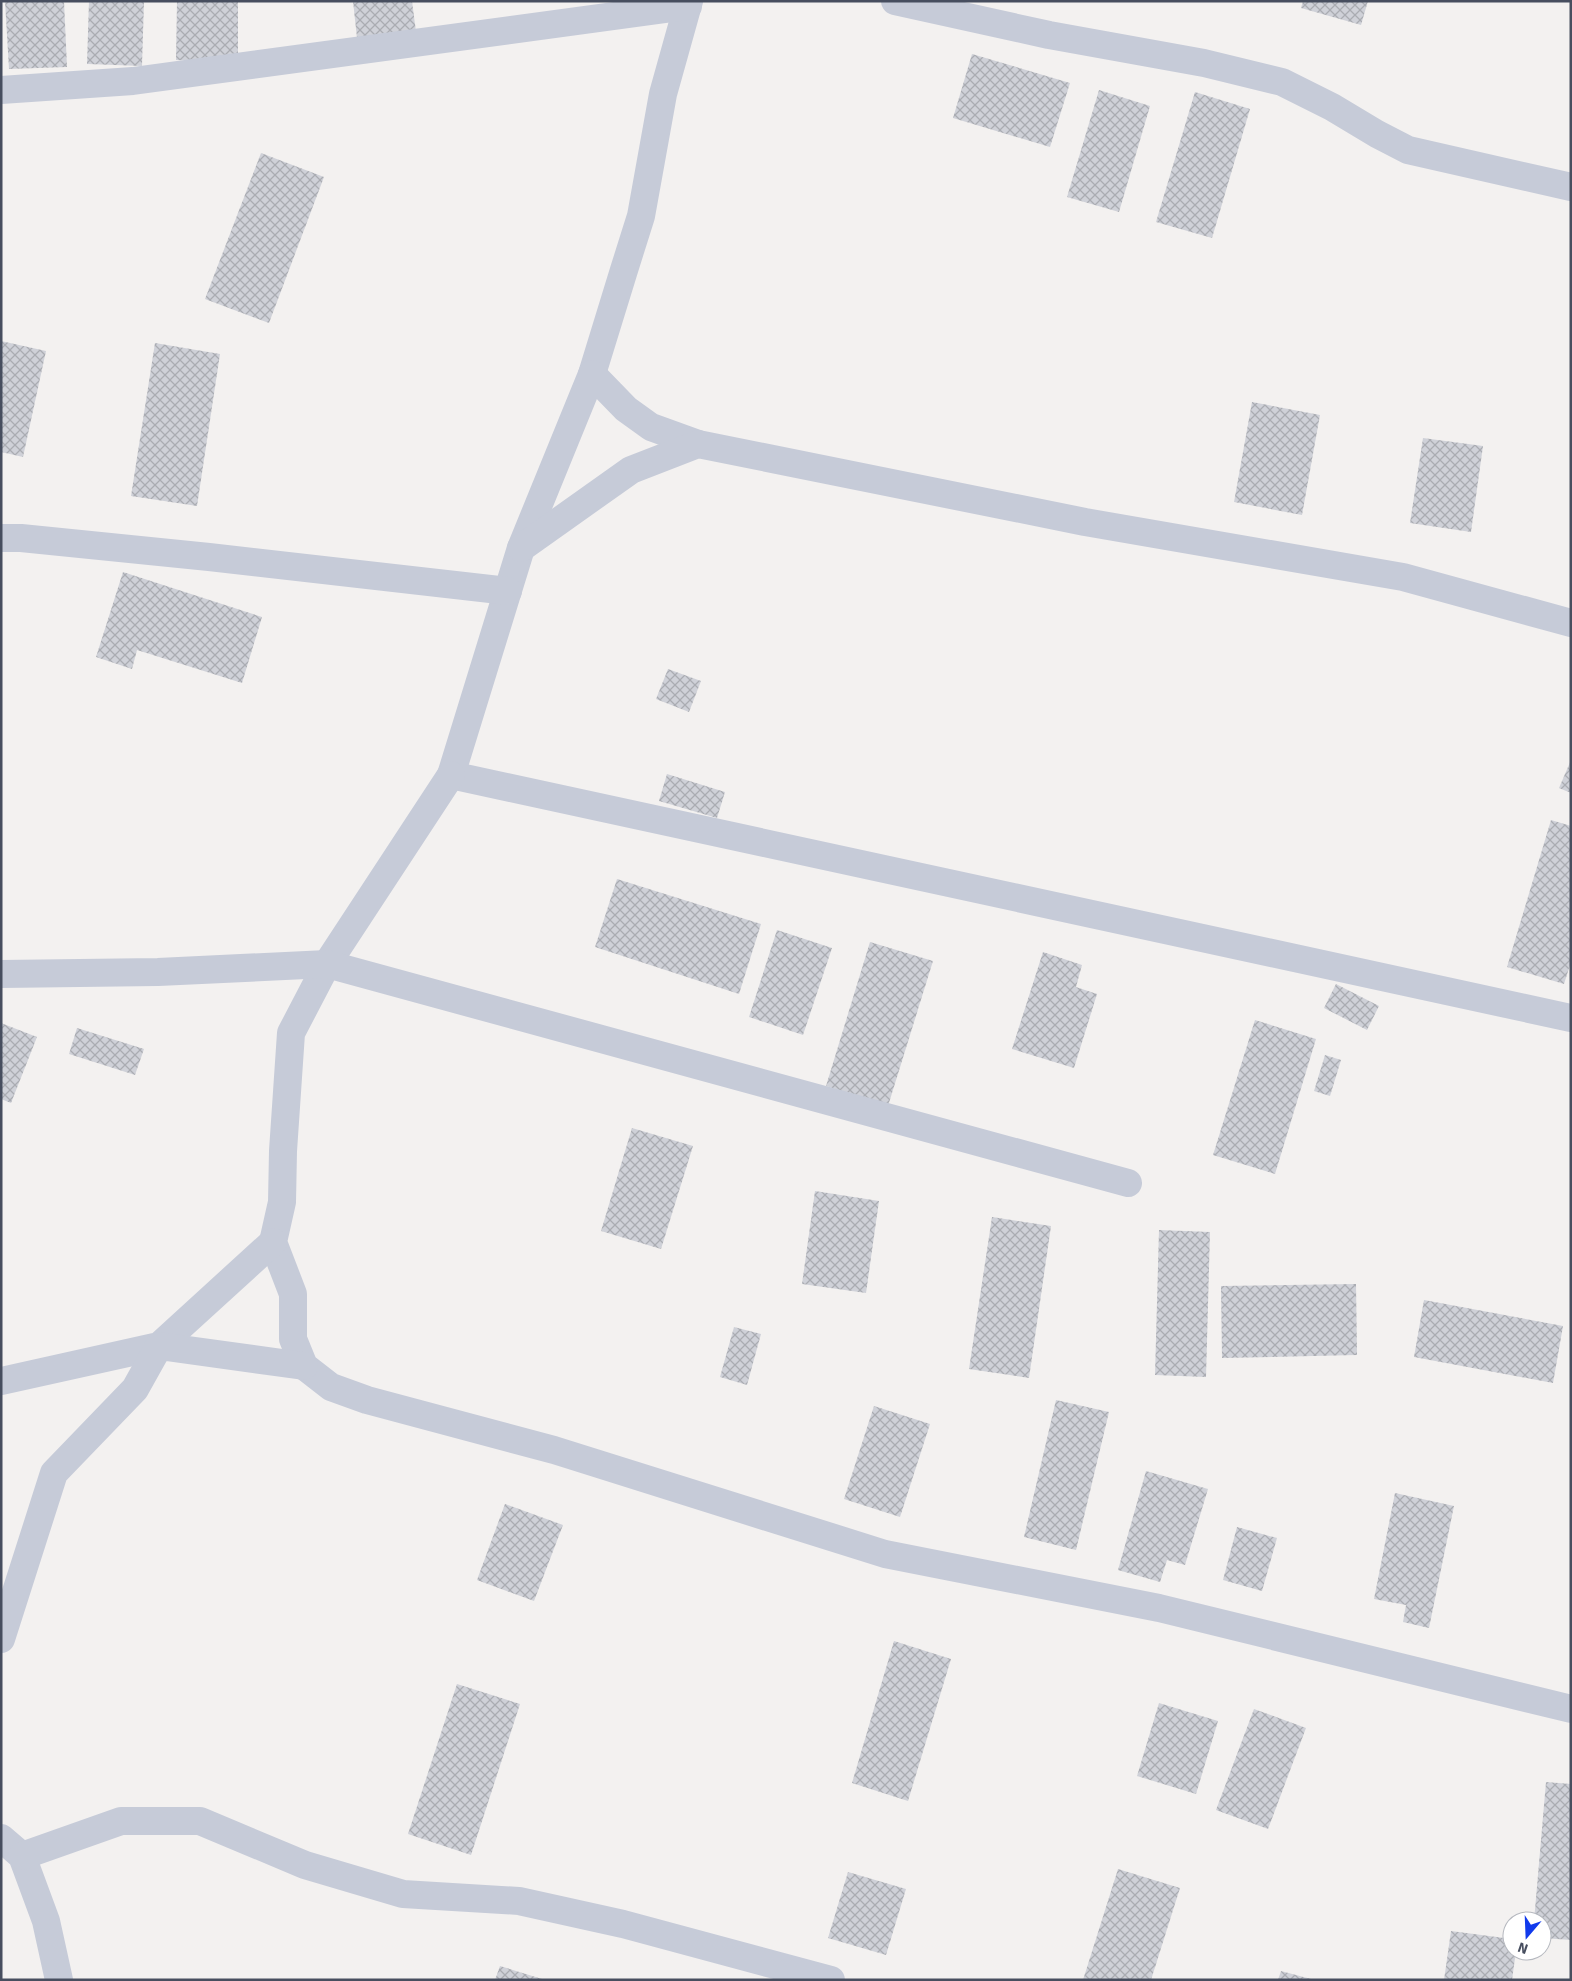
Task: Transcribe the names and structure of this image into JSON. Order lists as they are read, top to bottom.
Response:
{
  "north": "bottom"
}
